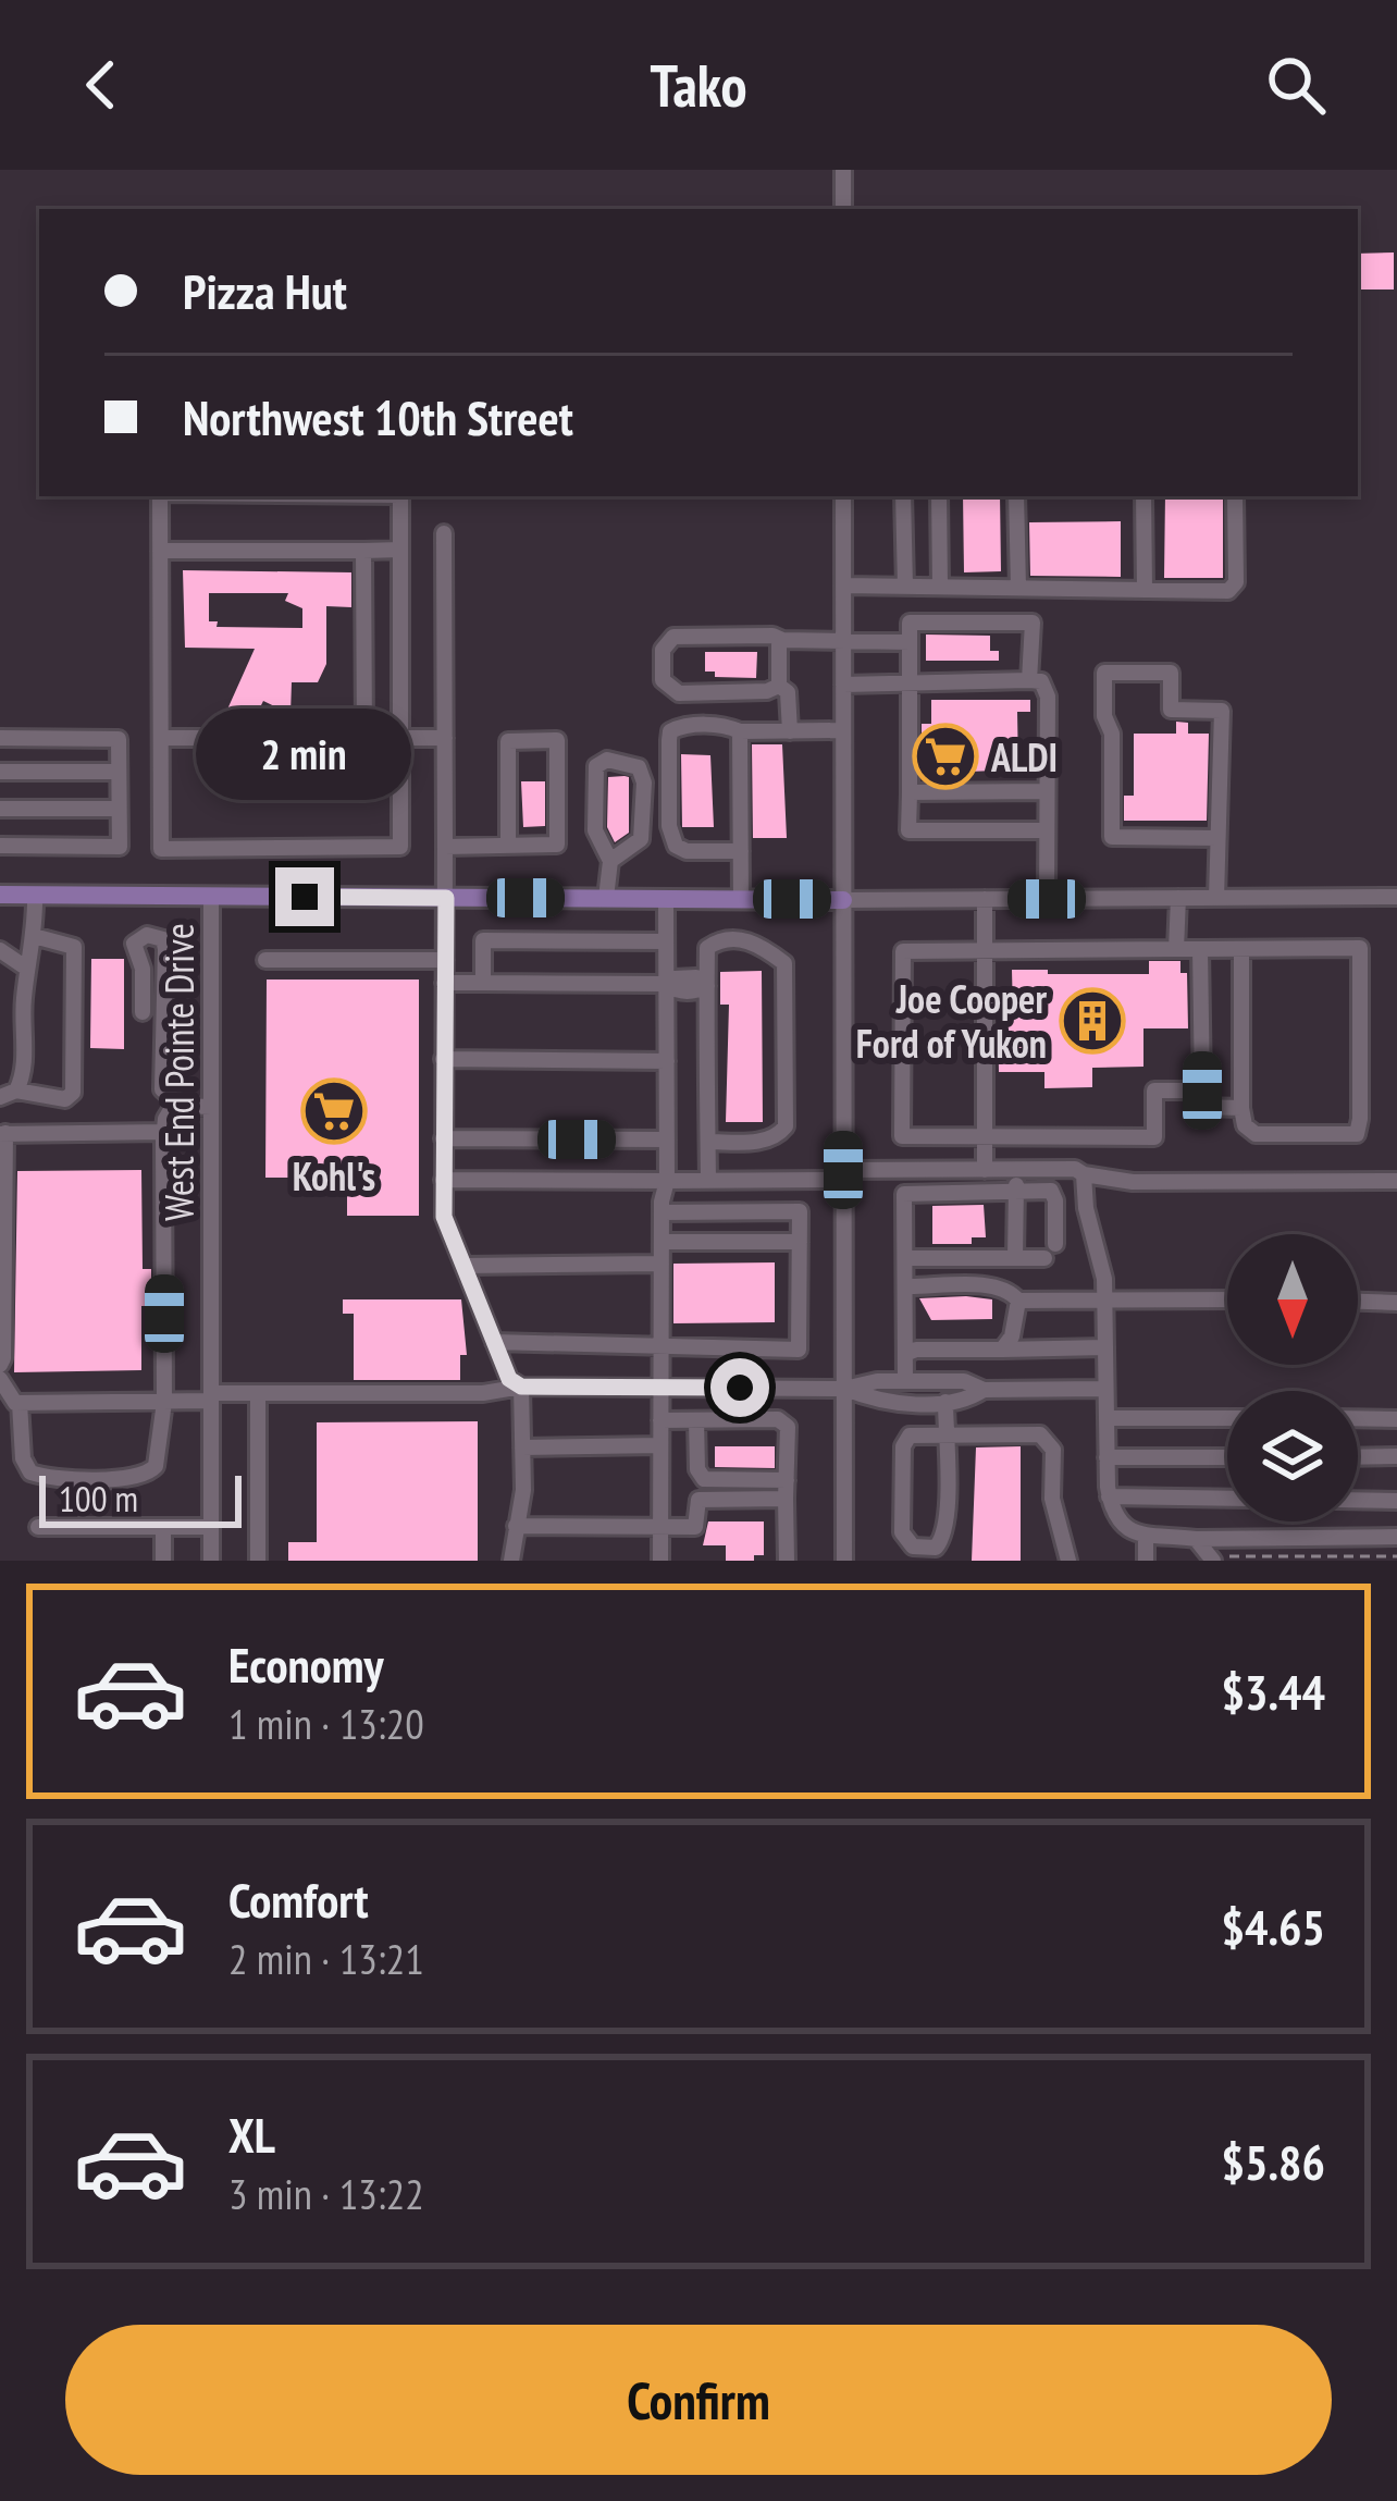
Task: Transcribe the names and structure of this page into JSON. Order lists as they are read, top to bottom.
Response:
{
  "streets": {
    "street": ["West End Pointe Drive"]
  },
  "places": {
    "supermarket": ["ALDI", "Kohl's"],
    "building": ["Joe Cooper Ford of Yukon"]
  },
  "scale_bar": "100 m",
  "north": "bottom",
  "page": {
    "header": "Tako",
    "banner": ["Pizza Hut", "Northwest 10th Street"],
    "bubble": "2 min",
    "scale": "100 m",
    "list": [
      {
        "name": "Economy",
        "note": "1 min · 13:20",
        "value": "$3.44"
      },
      {
        "name": "Comfort",
        "note": "2 min · 13:21",
        "value": "$4.65"
      },
      {
        "name": "XL",
        "note": "3 min · 13:22",
        "value": "$5.86"
      }
    ],
    "buttons": "Confirm"
  }
}
